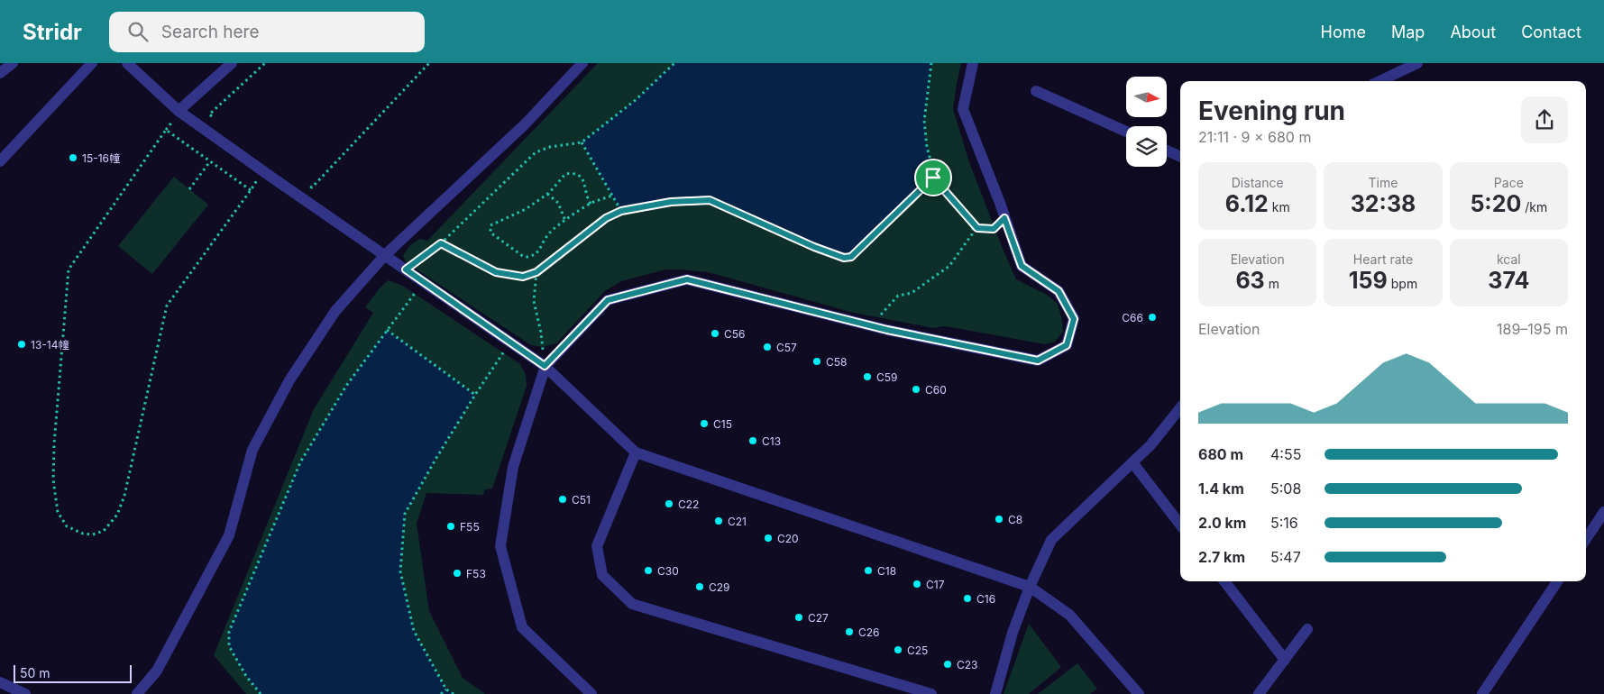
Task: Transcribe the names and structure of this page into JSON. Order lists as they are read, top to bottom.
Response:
{
  "places": [
    "15-16幢",
    "C66",
    "C56",
    "13-14幢",
    "C57",
    "C58",
    "C59",
    "C60",
    "C15",
    "C13",
    "C51",
    "C22",
    "C8",
    "C21",
    "F55",
    "C20",
    "C30",
    "C18",
    "F53",
    "C17",
    "C29",
    "C16",
    "C27",
    "C26",
    "C25",
    "C23"
  ],
  "scale_bar": "50 m",
  "north": "right",
  "page": {
    "header": "Stridr",
    "search": "Search here",
    "nav": [
      "Home",
      "Map",
      "About",
      "Contact"
    ],
    "heading": ["Evening run", "21:11 · 9 × 680 m"],
    "stats": [
      ["Distance", "6.12 km"],
      ["Time", "32:38"],
      ["Pace", "5:20 /km"],
      ["Elevation", "63 m"],
      ["Heart rate", "159 bpm"],
      ["kcal", "374"]
    ],
    "chart": ["Elevation", "189–195 m"],
    "list": [
      {
        "name": "680 m",
        "note": "4:55"
      },
      {
        "name": "1.4 km",
        "note": "5:08"
      },
      {
        "name": "2.0 km",
        "note": "5:16"
      },
      {
        "name": "2.7 km",
        "note": "5:47"
      }
    ],
    "scale": "50 m"
  }
}
